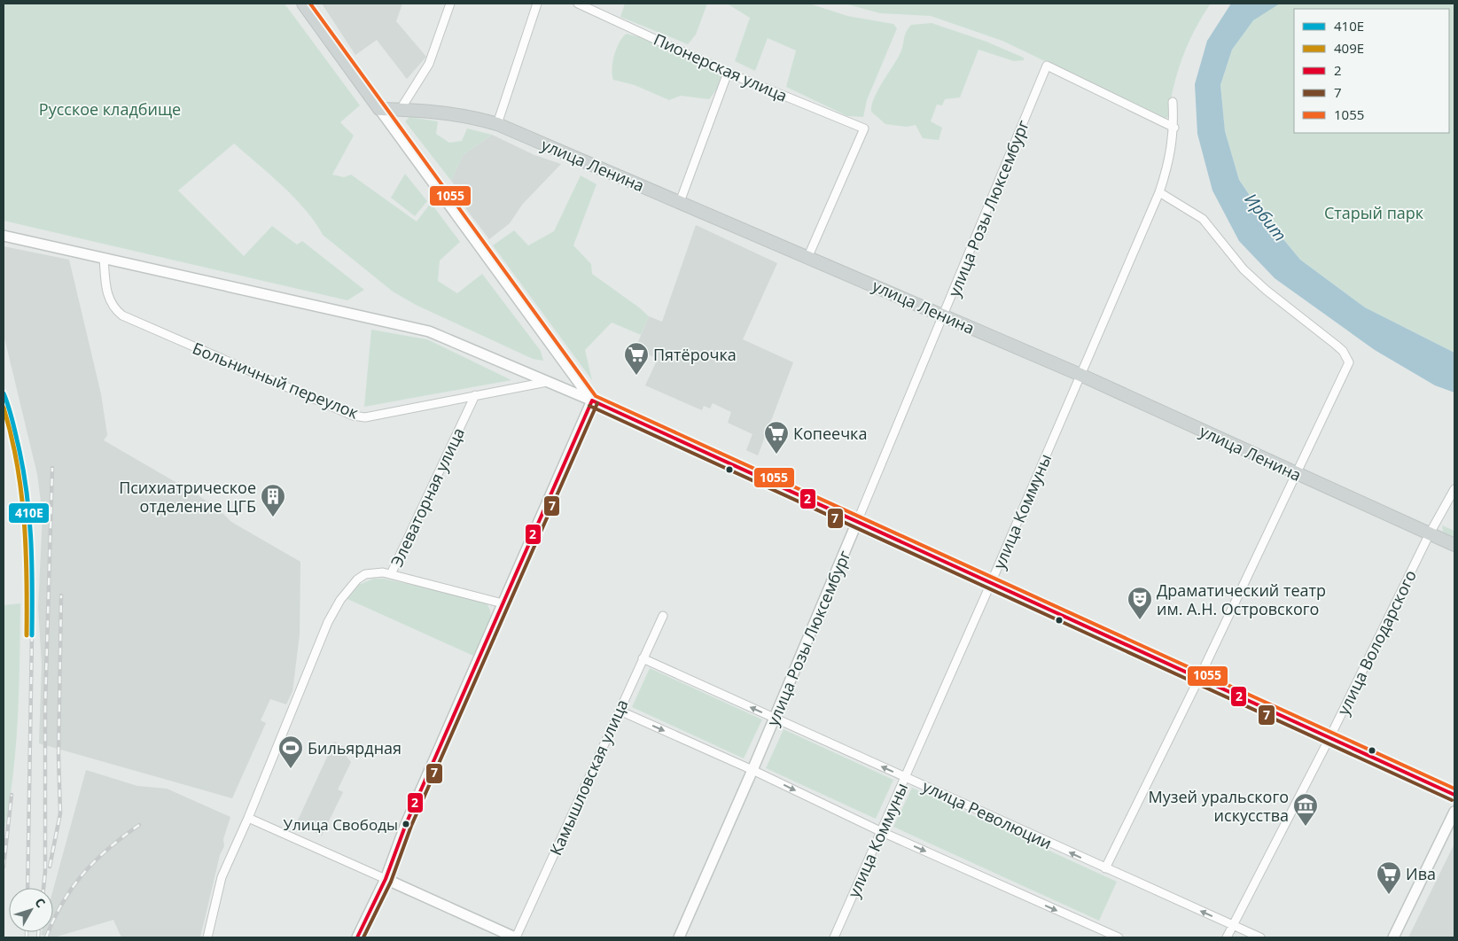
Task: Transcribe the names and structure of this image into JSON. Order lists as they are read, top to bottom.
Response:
{
  "streets": {
    "main road": ["улица Ленина"],
    "street": [
      "Пионерская улица",
      "улица Розы Люксембург",
      "Больничный переулок",
      "Элеваторная улица",
      "улица Коммуны",
      "улица Володарского",
      "Камышловская улица",
      "улица Революции"
    ]
  },
  "crossings": [
    ["Пионерская улица", "улица Ленина"],
    ["улица Ленина", "улица Розы Люксембург"],
    ["улица Ленина", "улица Коммуны"],
    ["улица Ленина", "улица Володарского"],
    ["улица Розы Люксембург", "улица Коммуны"],
    ["улица Розы Люксембург", "улица Революции"],
    ["Больничный переулок", "Элеваторная улица"],
    ["улица Коммуны", "улица Революции"],
    ["улица Володарского", "улица Революции"],
    ["Камышловская улица", "улица Революции"]
  ],
  "water": ["Ирбит"],
  "parks": ["Русское кладбище", "Старый парк"],
  "places": {
    "supermarket": ["Пятёрочка", "Копеечка", "Ива"],
    "building": ["Психиатрическое отделение ЦГБ"],
    "theatre": ["Драматический театр им. А.Н. Островского"],
    "sports": ["Бильярдная"],
    "other": ["Улица Свободы"],
    "museum": ["Музей уральского искусства"]
  },
  "lines": [
    "transit line 1055",
    "transit line 410E",
    "transit line 2",
    "transit line 7",
    "transit line 409E"
  ],
  "legend": [
    "410E",
    "409E",
    "2",
    "7",
    "1055"
  ],
  "north": "top right"
}
